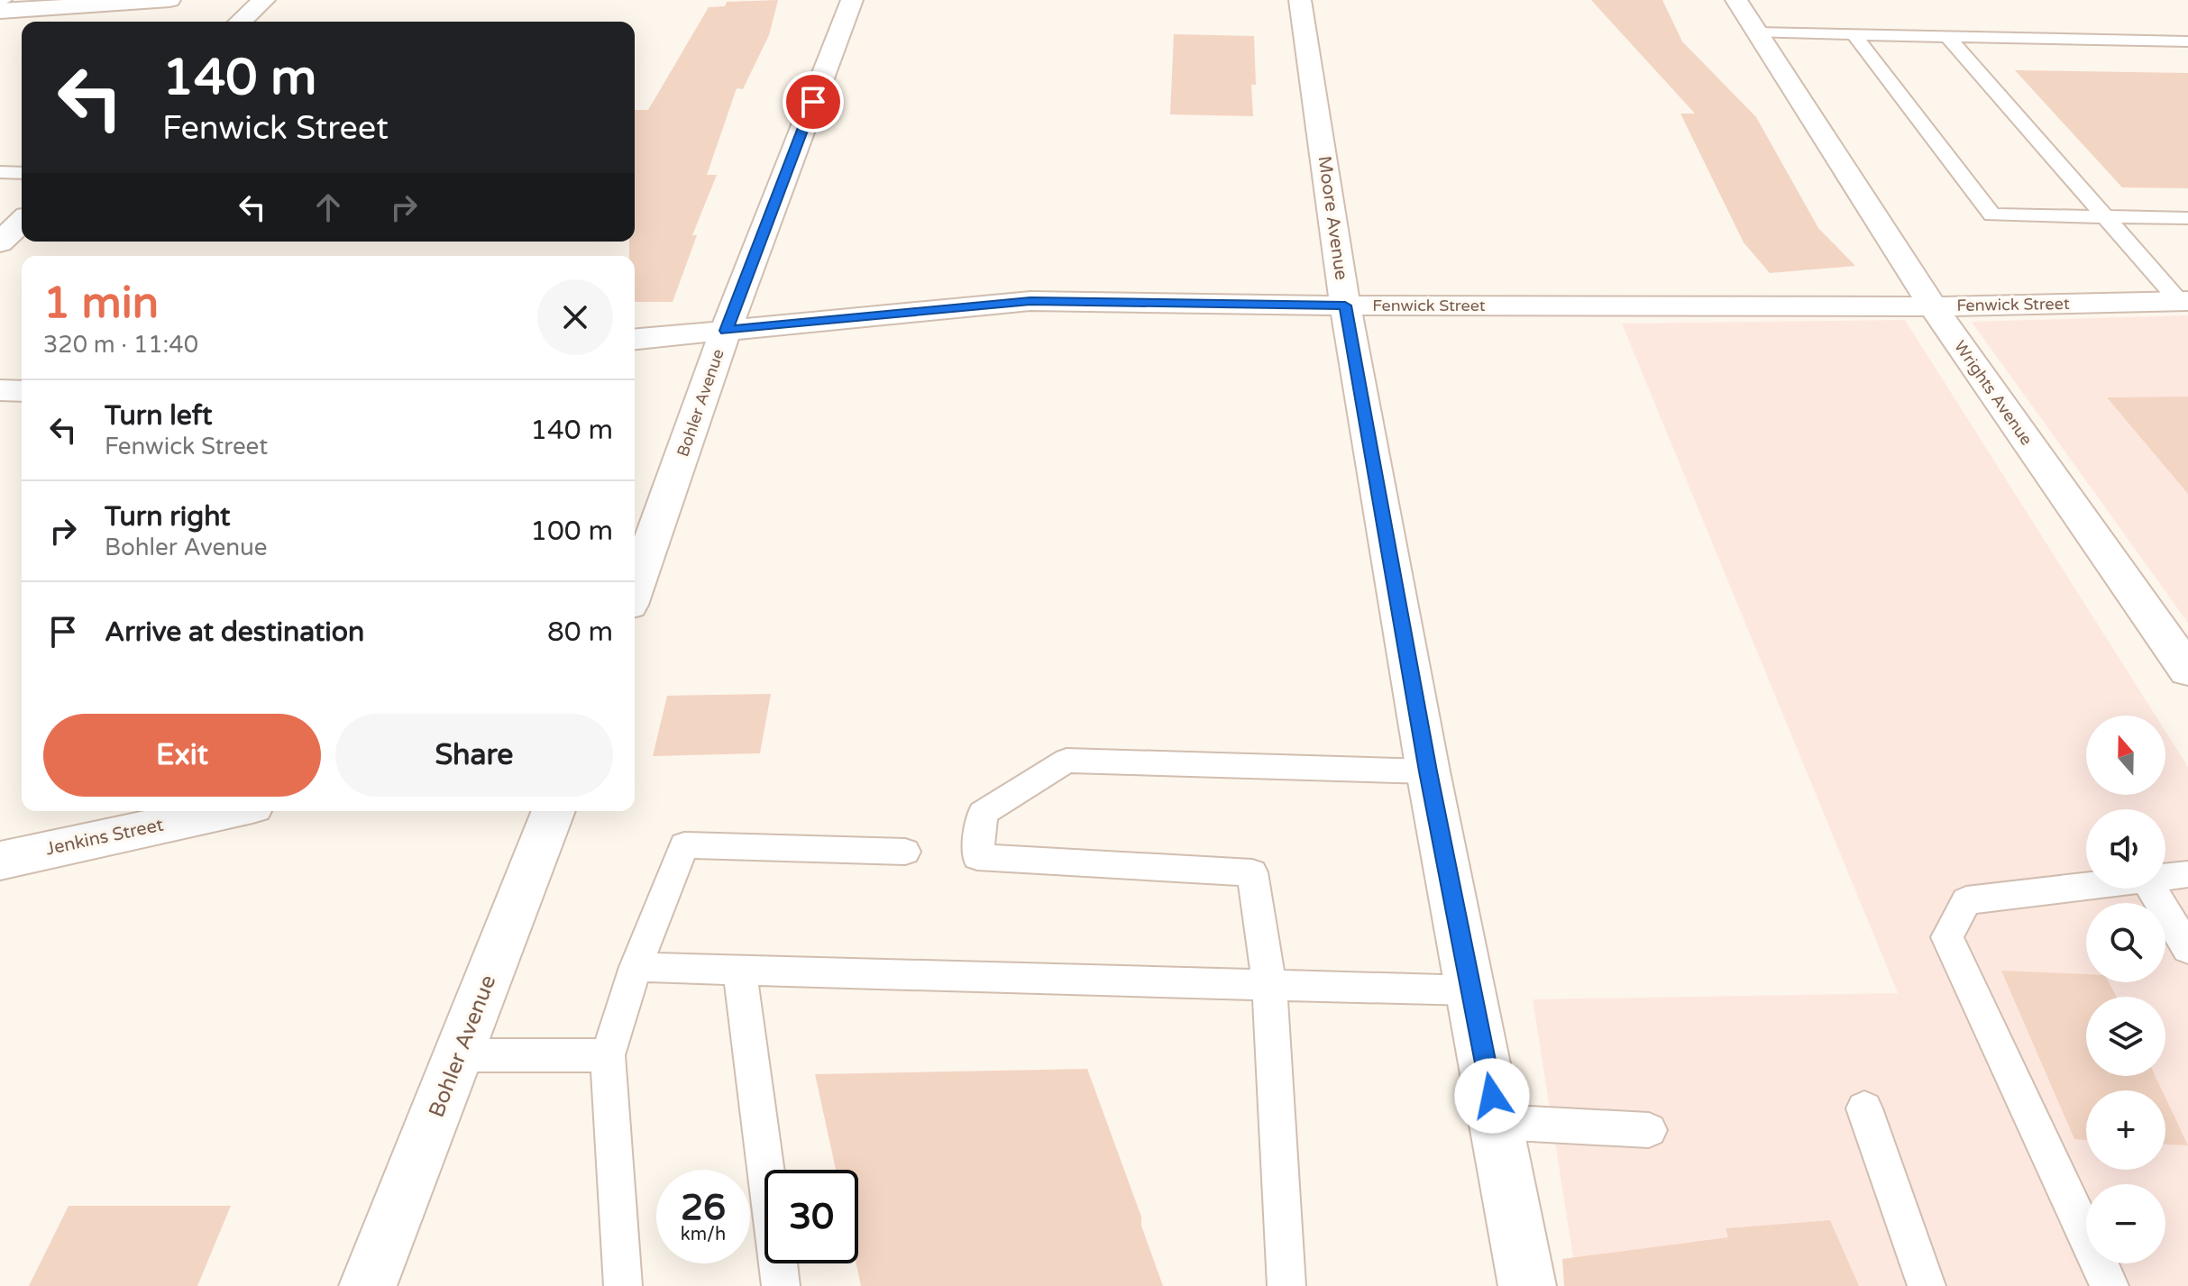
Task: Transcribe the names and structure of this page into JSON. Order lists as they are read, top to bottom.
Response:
{
  "streets": {
    "street": [
      "Moore Avenue",
      "Fenwick Street",
      "Wrights Avenue",
      "Bohler Avenue",
      "Jenkins Street"
    ]
  },
  "crossings": [
    ["Moore Avenue", "Fenwick Street"],
    ["Fenwick Street", "Wrights Avenue"],
    ["Fenwick Street", "Bohler Avenue"]
  ],
  "north": "top",
  "page": {
    "turn": ["140 m", "Fenwick Street"],
    "heading": ["1 min", "320 m · 11:40"],
    "list": [
      {
        "name": "Turn left",
        "note": "Fenwick Street",
        "value": "140 m"
      },
      {
        "name": "Turn right",
        "note": "Bohler Avenue",
        "value": "100 m"
      },
      {
        "name": "Arrive at destination",
        "value": "80 m"
      }
    ],
    "buttons": ["Exit", "Share"],
    "map_buttons": ["+", "−"],
    "speed": "26 km/h",
    "limit": "30"
  }
}
